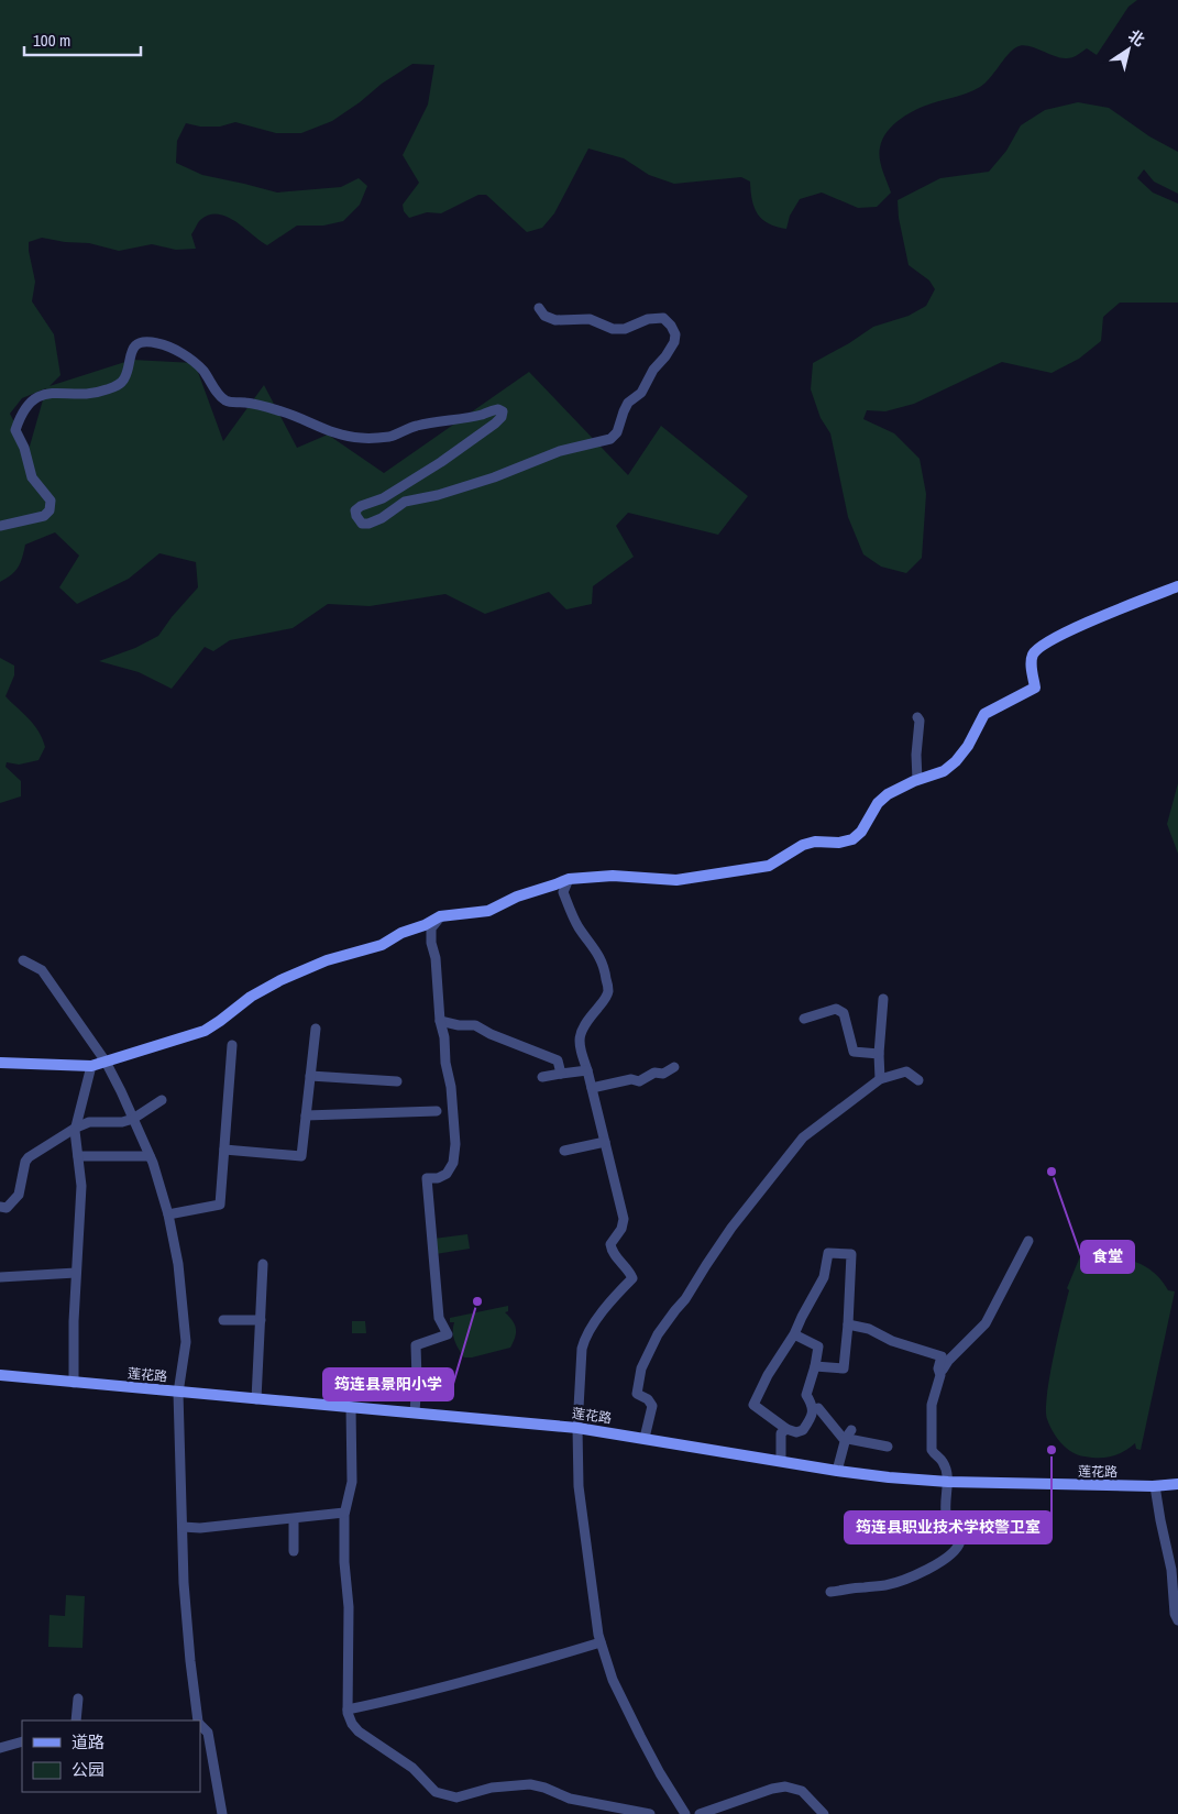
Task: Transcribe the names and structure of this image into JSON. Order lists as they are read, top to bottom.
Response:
{
  "streets": {
    "street": ["莲花路"]
  },
  "places": ["食堂", "筠连县景阳小学", "筠连县职业技术学校警卫室"],
  "legend": ["道路", "公园"],
  "scale_bar": "100 m",
  "north": "top right"
}
